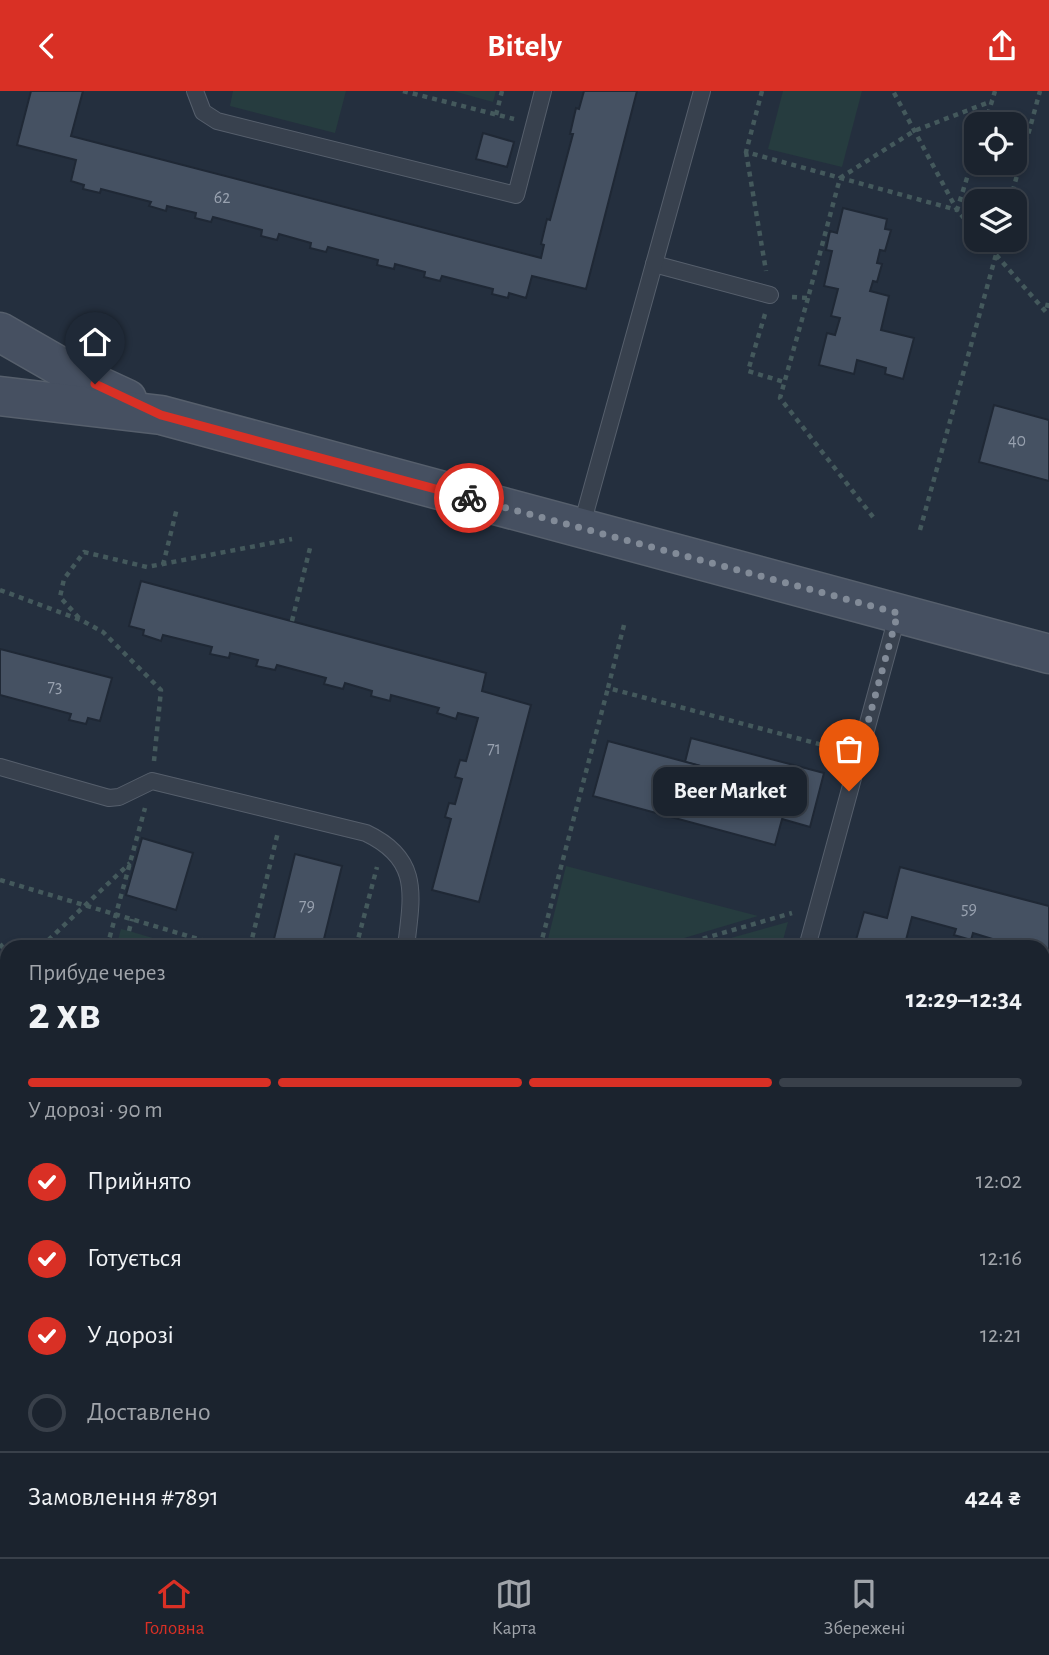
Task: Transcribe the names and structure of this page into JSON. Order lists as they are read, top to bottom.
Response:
{
  "places": ["Beer Market"],
  "house_numbers": [
    "62",
    "40",
    "73",
    "71",
    "79",
    "59"
  ],
  "page": {
    "header": "Bitely",
    "bubble": "Beer Market",
    "heading": ["2 хв", "Прибуде через", "12:29–12:34"],
    "panel": ["Замовлення #7891", "424 ₴"],
    "bar": "У дорозі · 90 m",
    "list": [
      ["Прийнято", "12:02"],
      ["Готується", "12:16"],
      ["У дорозі", "12:21"],
      "Доставлено"
    ],
    "tabs": ["Головна", "Карта", "Збережені"]
  }
}
